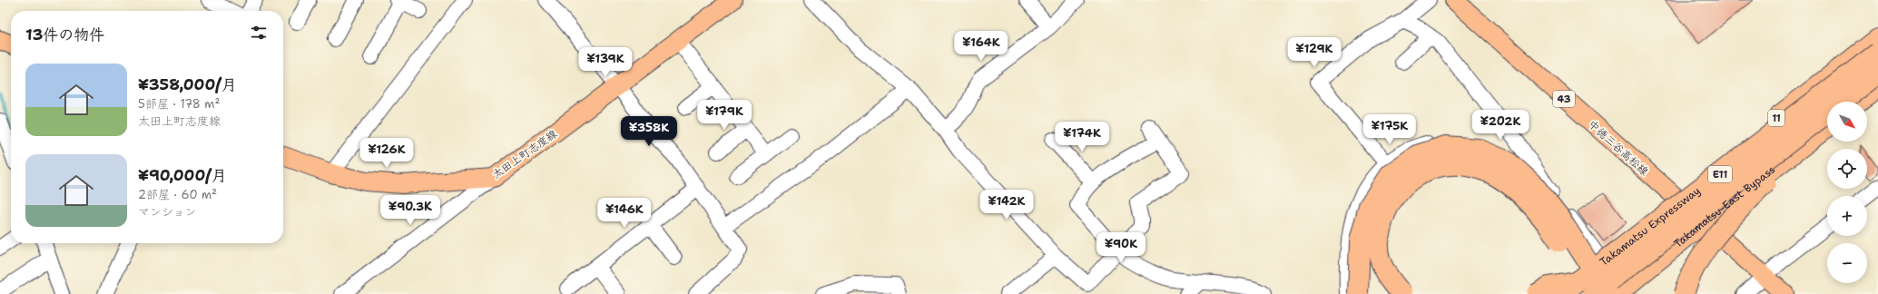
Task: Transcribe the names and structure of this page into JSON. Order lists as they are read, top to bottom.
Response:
{
  "streets": {
    "highway": [
      "11",
      "E11",
      "Takamatsu-East Bypass",
      "Takamatsu Expressway"
    ],
    "main road": ["43", "中徳三谷高松線", "太田上町志度線"]
  },
  "crossings": [
    ["11", "中徳三谷高松線"],
    ["中徳三谷高松線", "Takamatsu-East Bypass"]
  ],
  "north": "bottom right",
  "page": {
    "heading": "13件の物件",
    "price": [
      "¥164K",
      "¥129K",
      "¥139K",
      "¥179K",
      "¥202K",
      "¥175K",
      "¥358K",
      "¥174K",
      "¥126K",
      "¥142K",
      "¥90.3K",
      "¥146K",
      "¥90K"
    ],
    "list": [
      {
        "name": "¥358,000/月",
        "note": "5部屋 · 178 m² · 太田上町志度線"
      },
      {
        "name": "¥90,000/月",
        "note": "2部屋 · 60 m² · マンション"
      }
    ],
    "map_buttons": ["+", "−"]
  }
}
